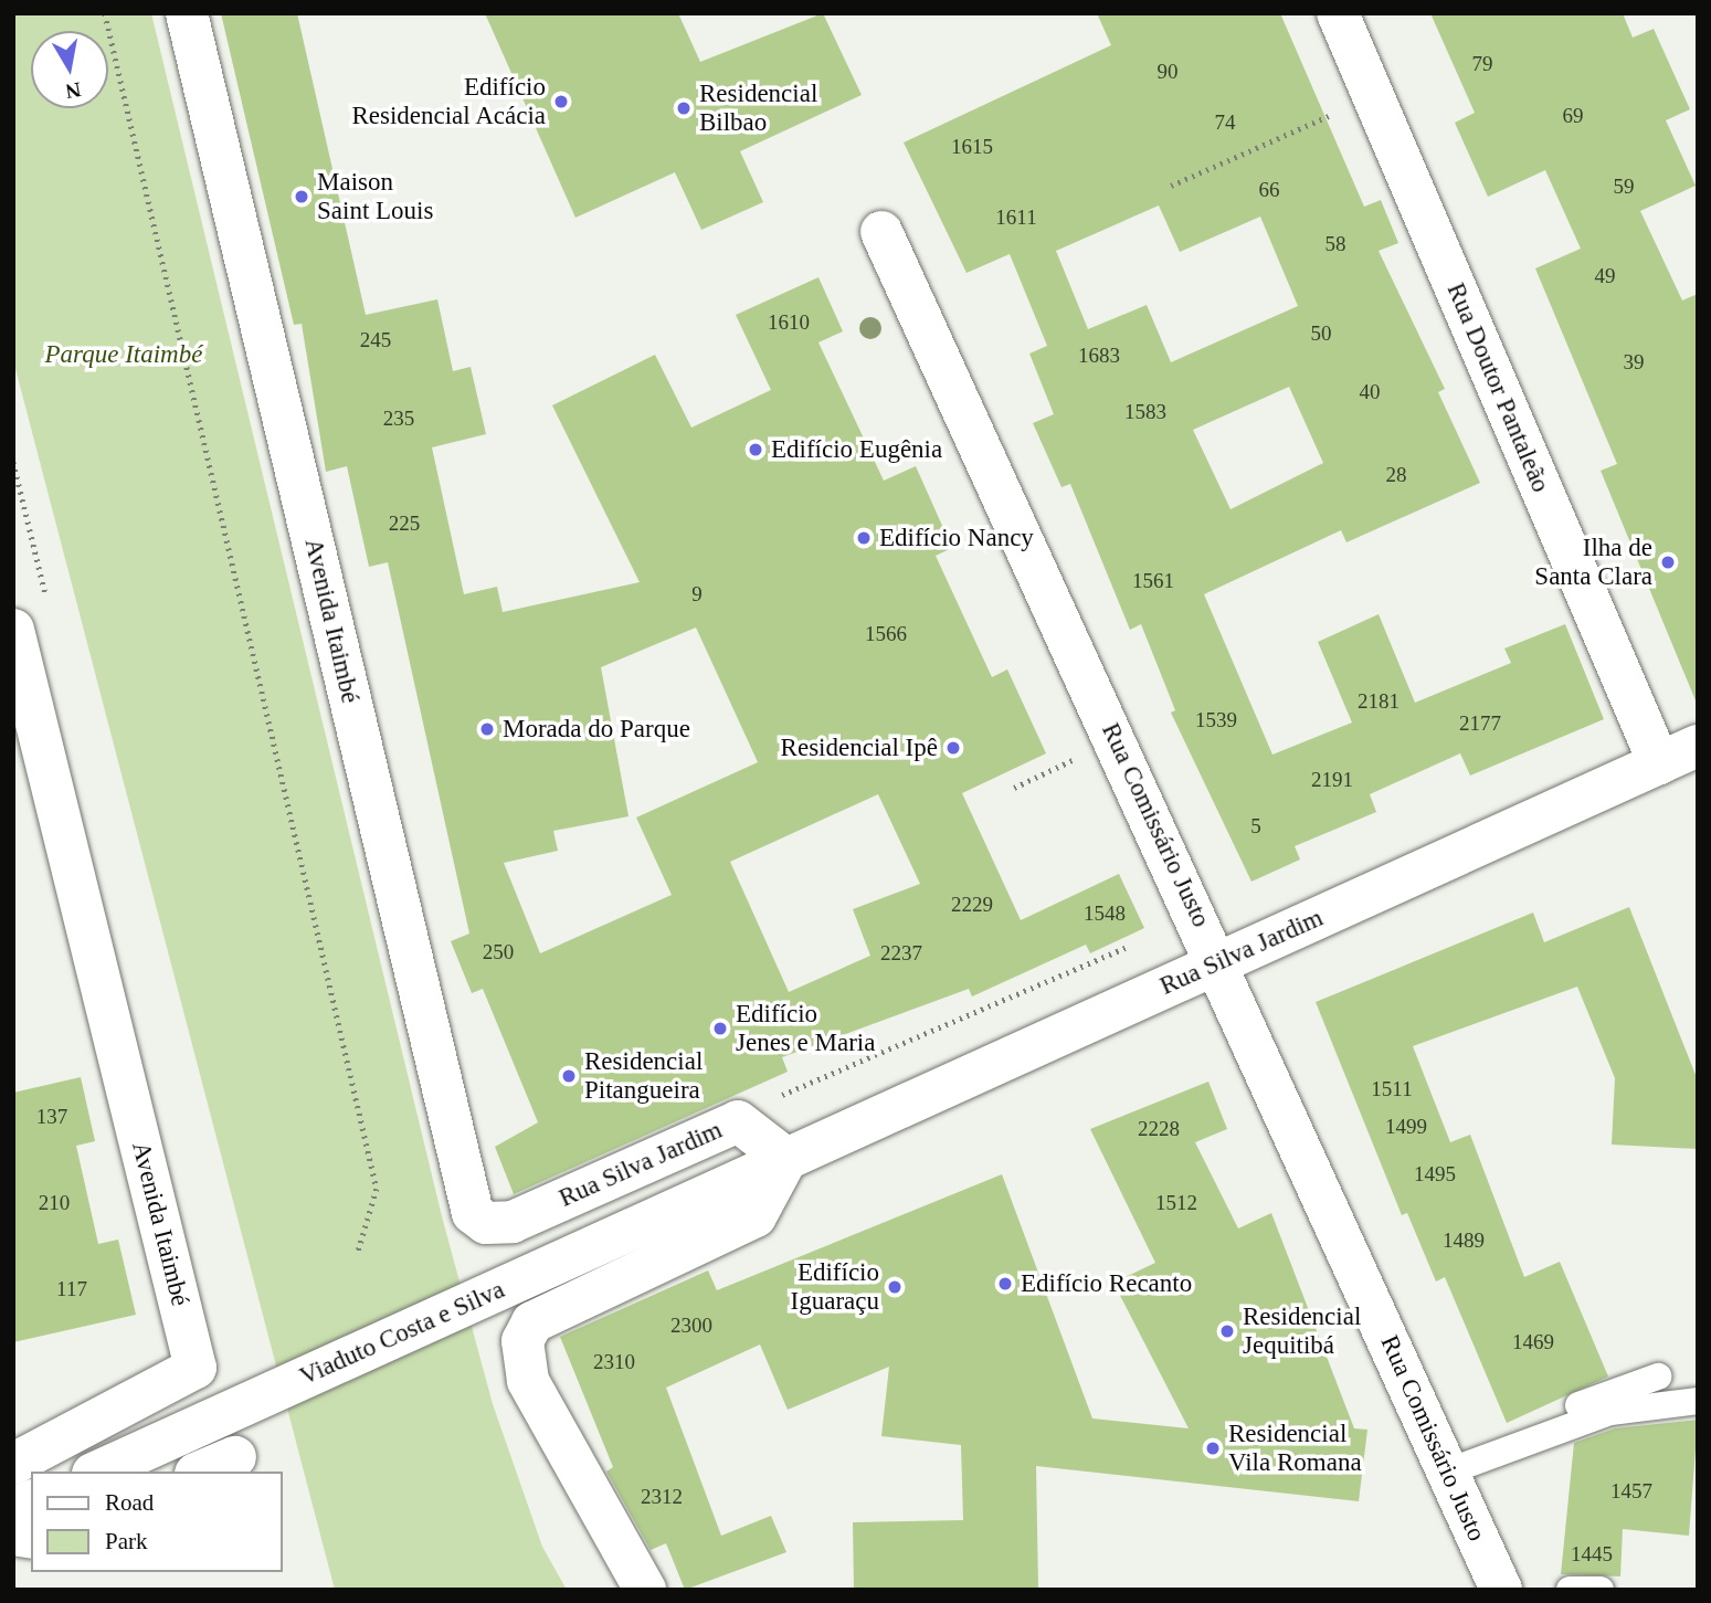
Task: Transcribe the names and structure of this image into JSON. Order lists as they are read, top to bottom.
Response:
{
  "streets": {
    "street": [
      "Rua Doutor Pantaleão",
      "Avenida Itaimbé",
      "Rua Comissário Justo",
      "Rua Silva Jardim",
      "Viaduto Costa e Silva"
    ]
  },
  "crossings": [
    ["Rua Doutor Pantaleão", "Rua Silva Jardim"],
    ["Avenida Itaimbé", "Rua Silva Jardim"],
    ["Rua Comissário Justo", "Rua Silva Jardim"],
    ["Rua Silva Jardim", "Viaduto Costa e Silva"]
  ],
  "parks": ["Parque Itaimbé"],
  "places": [
    "Edifício Residencial Acácia",
    "Residencial Bilbao",
    "Maison Saint Louis",
    "Edifício Eugênia",
    "Edifício Nancy",
    "Ilha de Santa Clara",
    "Morada do Parque",
    "Residencial Ipê",
    "Edifício Jenes e Maria",
    "Residencial Pitangueira",
    "Edifício Recanto",
    "Edifício Iguaraçu",
    "Residencial Jequitibá",
    "Residencial Vila Romana"
  ],
  "house_numbers": [
    "79",
    "90",
    "69",
    "74",
    "1615",
    "59",
    "66",
    "1611",
    "58",
    "49",
    "1610",
    "50",
    "245",
    "1683",
    "39",
    "40",
    "1583",
    "235",
    "28",
    "225",
    "1561",
    "9",
    "1566",
    "2181",
    "1539",
    "2177",
    "2191",
    "5",
    "2229",
    "1548",
    "250",
    "2237",
    "1511",
    "137",
    "1499",
    "2228",
    "1495",
    "210",
    "1512",
    "1489",
    "117",
    "2300",
    "1469",
    "2310",
    "1457",
    "2312",
    "1445"
  ],
  "legend": ["Road", "Park"],
  "north": "bottom"
}
